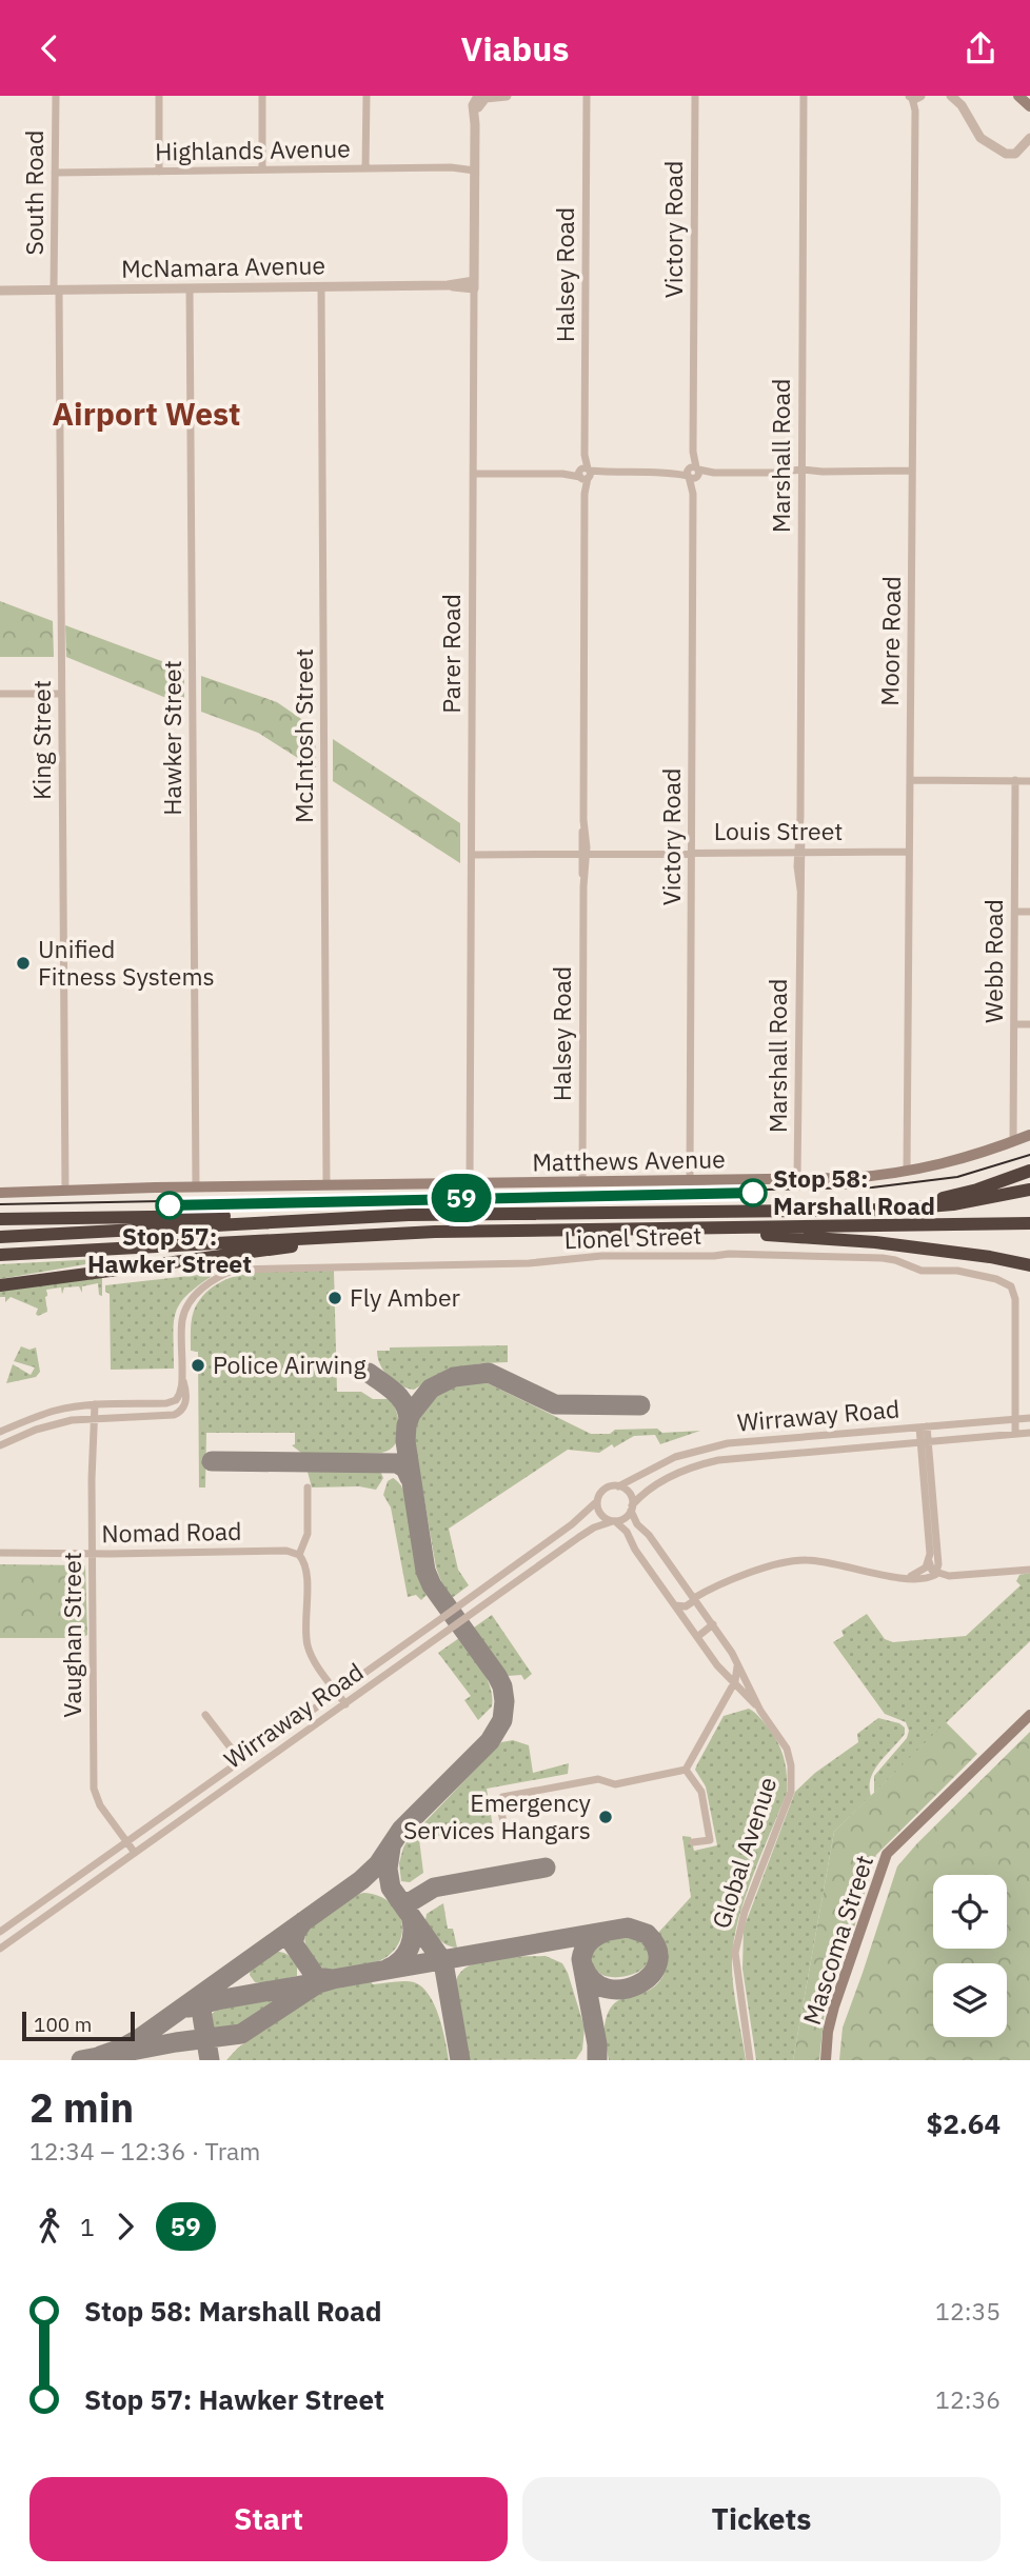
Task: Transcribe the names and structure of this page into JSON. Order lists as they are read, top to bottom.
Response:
{
  "streets": {
    "main road": ["Matthews Avenue", "Mascoma Street"],
    "street": [
      "Highlands Avenue",
      "South Road",
      "Victory Road",
      "McNamara Avenue",
      "Halsey Road",
      "Marshall Road",
      "Moore Road",
      "Parer Road",
      "McIntosh Street",
      "Hawker Street",
      "King Street",
      "Louis Street",
      "Webb Road",
      "Lionel Street",
      "Wirraway Road",
      "Nomad Road",
      "Vaughan Street",
      "Global Avenue"
    ]
  },
  "crossings": [
    ["Highlands Avenue", "South Road"],
    ["Highlands Avenue", "Parer Road"],
    ["South Road", "McNamara Avenue"],
    ["South Road", "King Street"],
    ["Victory Road", "Louis Street"],
    ["Victory Road", "Matthews Avenue"],
    ["McNamara Avenue", "Parer Road"],
    ["McNamara Avenue", "McIntosh Street"],
    ["McNamara Avenue", "Hawker Street"],
    ["McNamara Avenue", "King Street"],
    ["Halsey Road", "Louis Street"],
    ["Halsey Road", "Matthews Avenue"],
    ["Marshall Road", "Louis Street"],
    ["Marshall Road", "Matthews Avenue"],
    ["Moore Road", "Louis Street"],
    ["Moore Road", "Matthews Avenue"],
    ["Parer Road", "Louis Street"],
    ["Parer Road", "Matthews Avenue"],
    ["McIntosh Street", "Matthews Avenue"],
    ["Hawker Street", "Matthews Avenue"],
    ["King Street", "Matthews Avenue"],
    ["Webb Road", "Matthews Avenue"],
    ["Lionel Street", "Wirraway Road"],
    ["Lionel Street", "Vaughan Street"],
    ["Wirraway Road", "Vaughan Street"],
    ["Wirraway Road", "Global Avenue"],
    ["Nomad Road", "Vaughan Street"]
  ],
  "districts": ["Airport West"],
  "places": [
    "Unified Fitness Systems",
    "Stop 58: Marshall Road",
    "Stop 57: Hawker Street",
    "Fly Amber",
    "Police Airwing",
    "Emergency Services Hangars"
  ],
  "lines": ["tram line 59"],
  "scale_bar": "100 m",
  "page": {
    "header": "Viabus",
    "on_map": "59",
    "scale": "100 m",
    "heading": ["2 min", "12:34 – 12:36 · Tram", "$2.64"],
    "legs": ["1", "59"],
    "list": [
      {
        "name": "Stop 58: Marshall Road",
        "value": "12:35"
      },
      {
        "name": "Stop 57: Hawker Street",
        "value": "12:36"
      }
    ],
    "buttons": ["Start", "Tickets"]
  }
}
